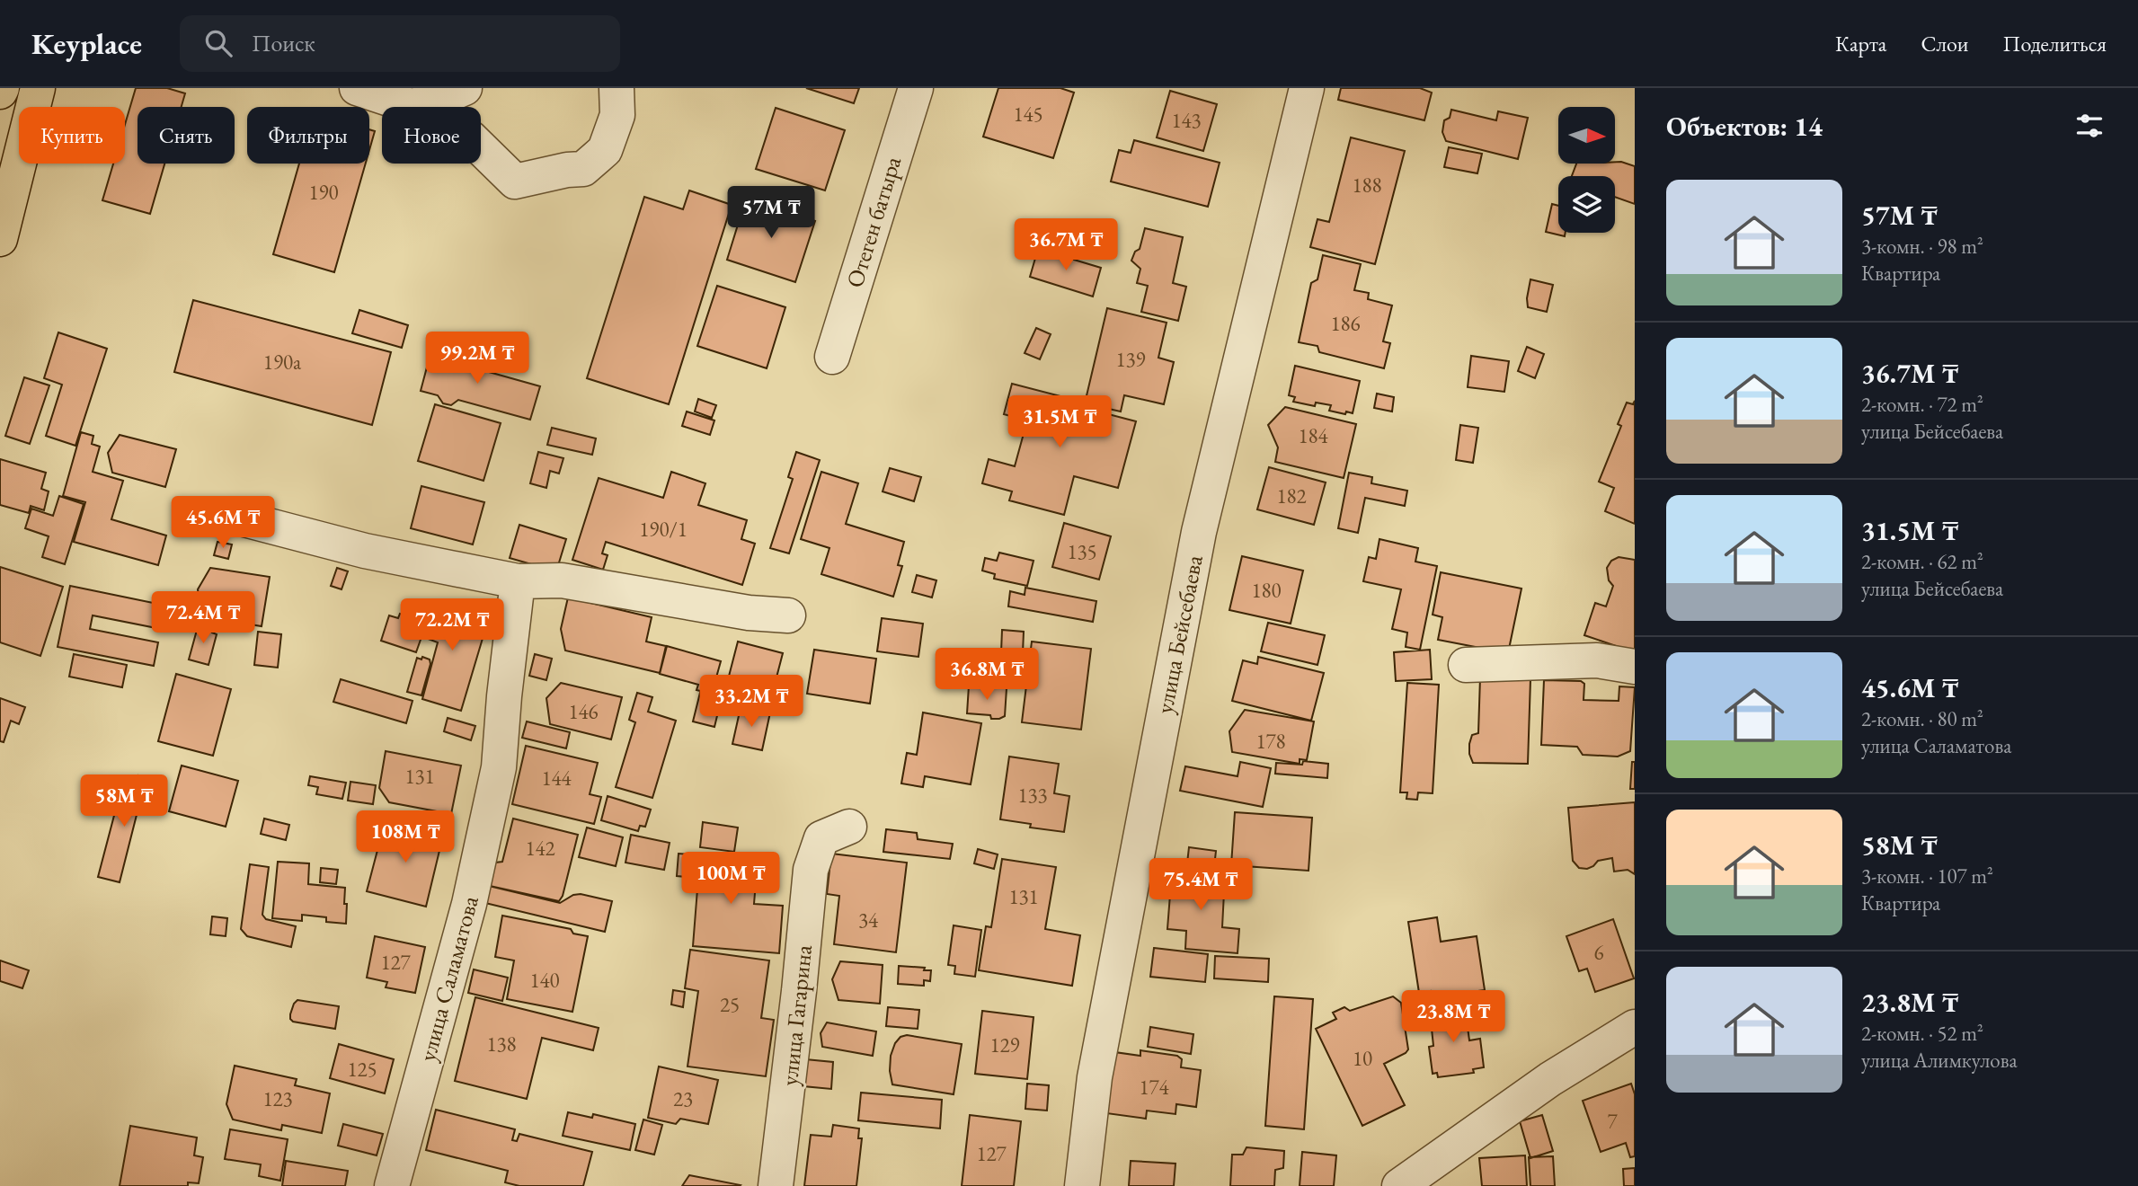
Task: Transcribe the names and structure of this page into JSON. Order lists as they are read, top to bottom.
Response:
{
  "streets": {
    "street": [
      "Отеген батыра",
      "улица Бейсебаева",
      "улица Саламатова",
      "улица Гагарина"
    ]
  },
  "house_numbers": [
    "145",
    "143",
    "188",
    "190",
    "186",
    "139",
    "190а",
    "184",
    "182",
    "190/1",
    "135",
    "180",
    "146",
    "178",
    "131",
    "144",
    "133",
    "142",
    "131",
    "34",
    "6",
    "127",
    "140",
    "25",
    "138",
    "129",
    "10",
    "125",
    "174",
    "123",
    "23",
    "7",
    "127"
  ],
  "north": "right",
  "page": {
    "header": "Keyplace",
    "search": "Поиск",
    "nav": ["Карта", "Слои", "Поделиться"],
    "heading": "Объектов: 14",
    "chip": [
      "Купить",
      "Снять",
      "Фильтры",
      "Новое"
    ],
    "list": [
      {
        "name": "57M ₸",
        "note": "3-комн. · 98 m² · Квартира"
      },
      {
        "name": "36.7M ₸",
        "note": "2-комн. · 72 m² · улица Бейсебаева"
      },
      {
        "name": "31.5M ₸",
        "note": "2-комн. · 62 m² · улица Бейсебаева"
      },
      {
        "name": "45.6M ₸",
        "note": "2-комн. · 80 m² · улица Саламатова"
      },
      {
        "name": "58M ₸",
        "note": "3-комн. · 107 m² · Квартира"
      },
      {
        "name": "23.8M ₸",
        "note": "2-комн. · 52 m² · улица Алимкулова"
      }
    ],
    "price": [
      "57M ₸",
      "36.7M ₸",
      "99.2M ₸",
      "31.5M ₸",
      "45.6M ₸",
      "72.4M ₸",
      "72.2M ₸",
      "36.8M ₸",
      "33.2M ₸",
      "58M ₸",
      "108M ₸",
      "100M ₸",
      "75.4M ₸",
      "23.8M ₸"
    ]
  }
}
